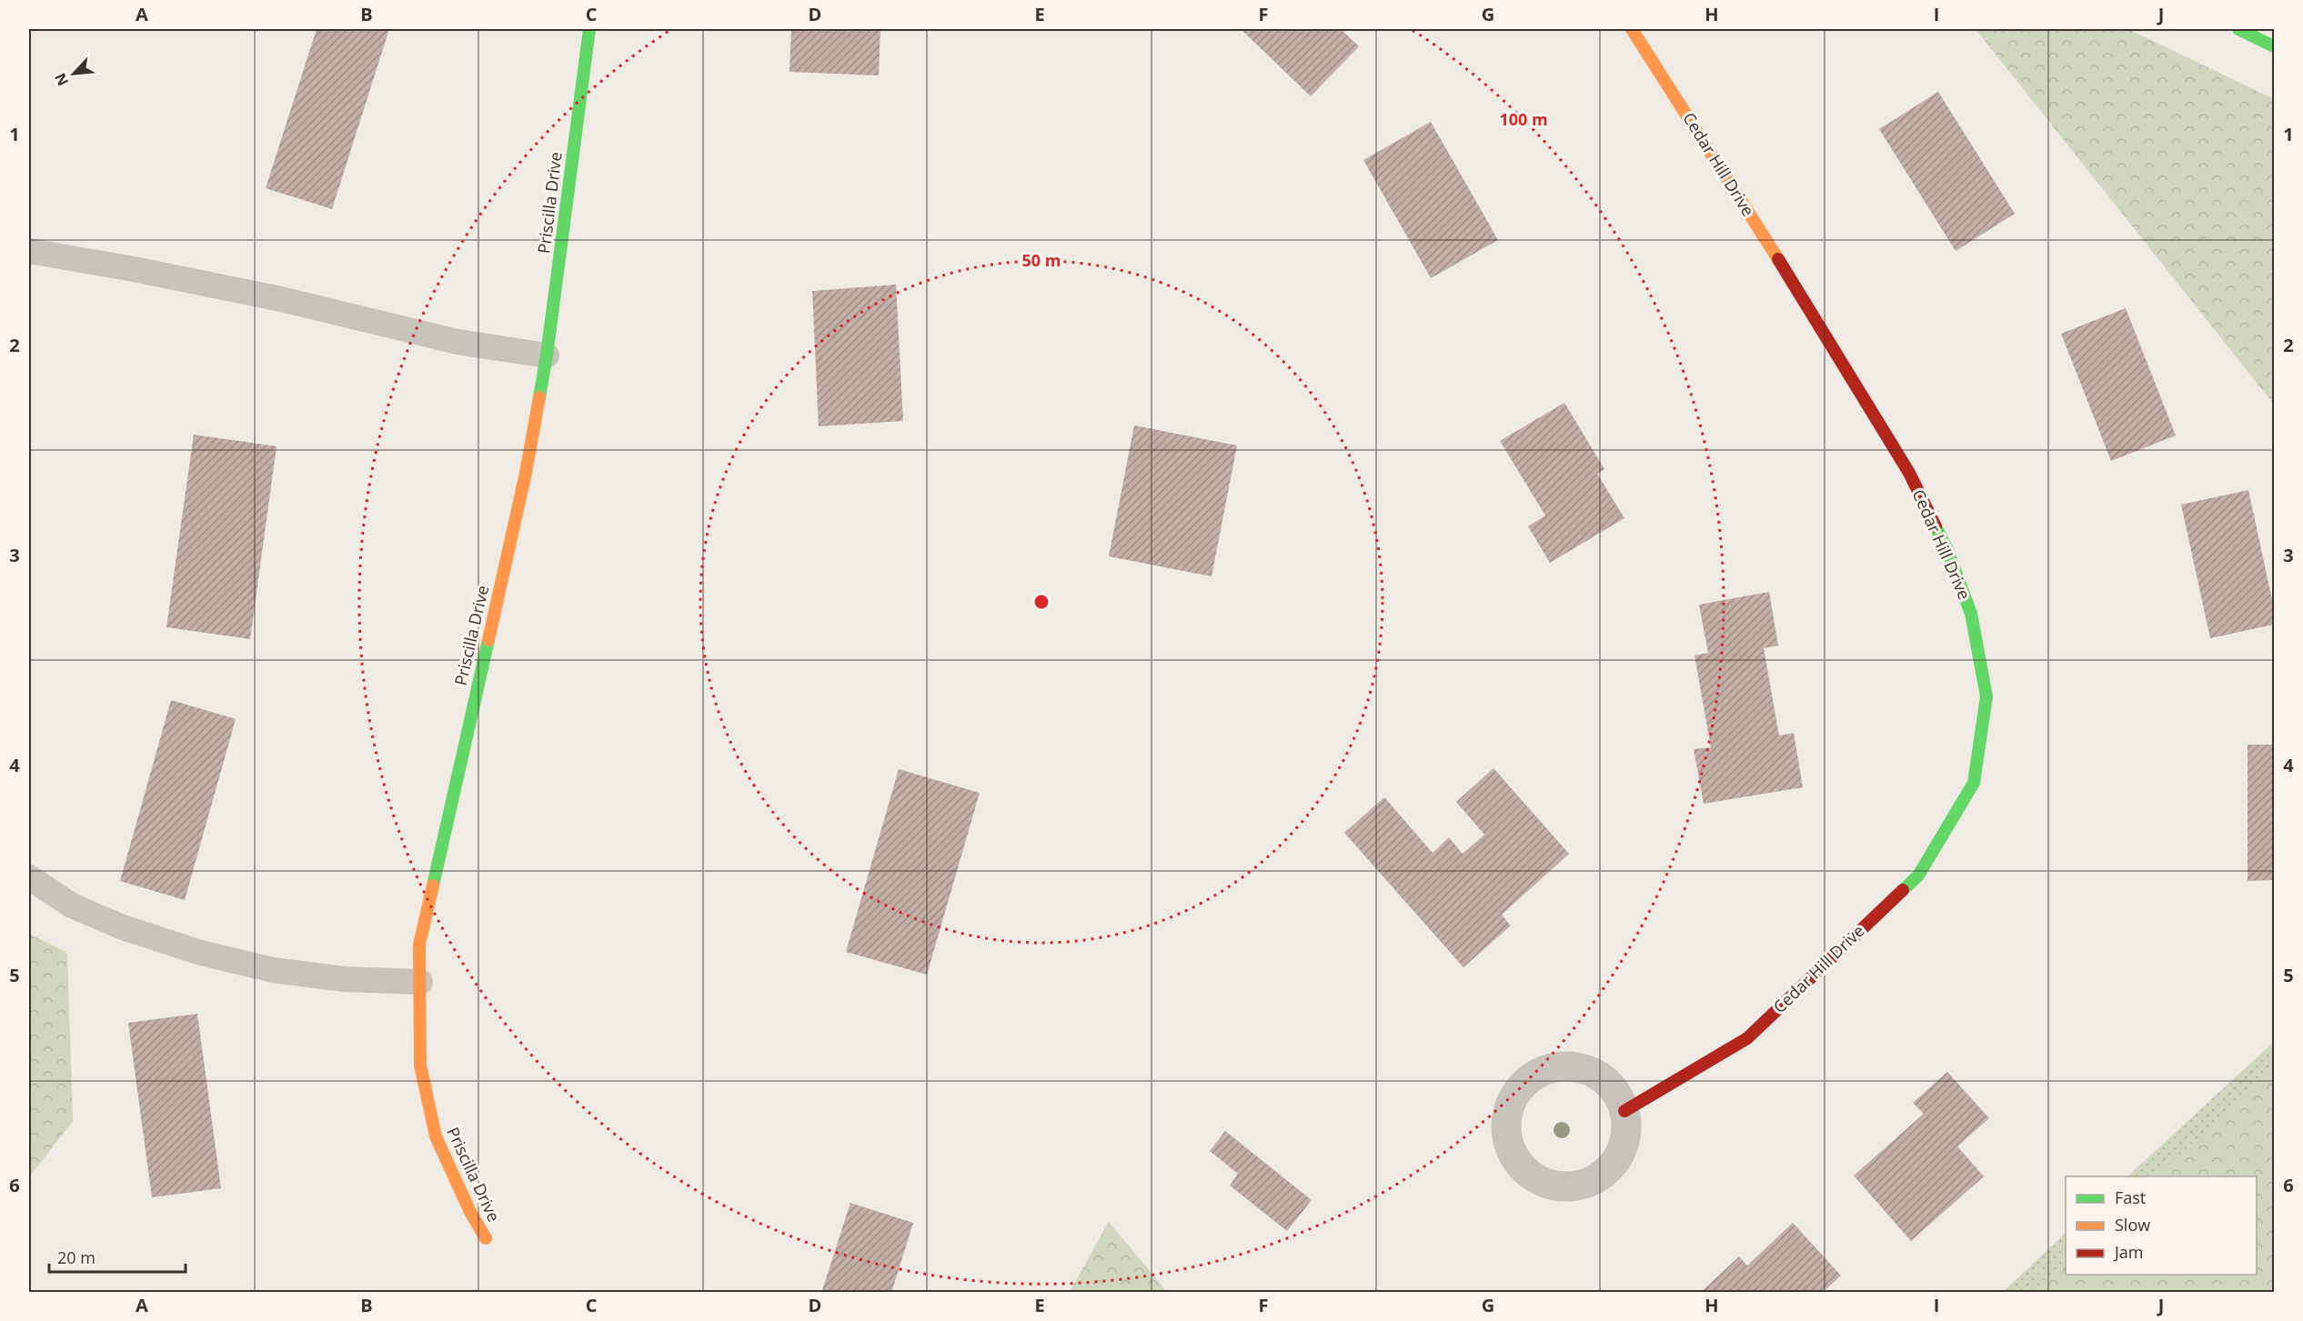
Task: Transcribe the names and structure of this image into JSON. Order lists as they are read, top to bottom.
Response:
{
  "streets": {
    "main road": ["Cedar Hill Drive", "Priscilla Drive"]
  },
  "legend": ["Fast", "Slow", "Jam"],
  "scale_bar": "20 m",
  "north": "bottom left",
  "grid": {
    "columns": [
      "A",
      "B",
      "C",
      "D",
      "E",
      "F",
      "G",
      "H",
      "I",
      "J"
    ],
    "rows": [
      "1",
      "2",
      "3",
      "4",
      "5",
      "6"
    ]
  },
  "rings": ["100 m", "50 m"]
}
